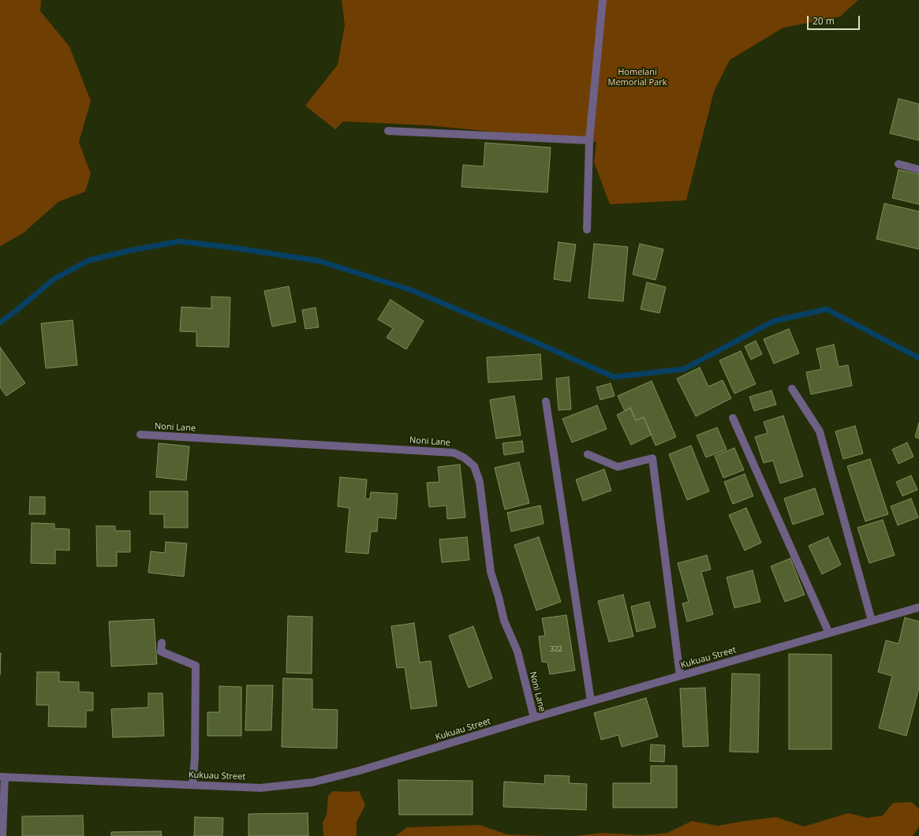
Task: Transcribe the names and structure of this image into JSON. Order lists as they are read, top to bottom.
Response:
{
  "streets": {
    "street": ["Noni Lane", "Kukuau Street"]
  },
  "crossings": [
    ["Noni Lane", "Kukuau Street"]
  ],
  "parks": ["Homelani Memorial Park"],
  "house_numbers": ["322"],
  "scale_bar": "20 m"
}
